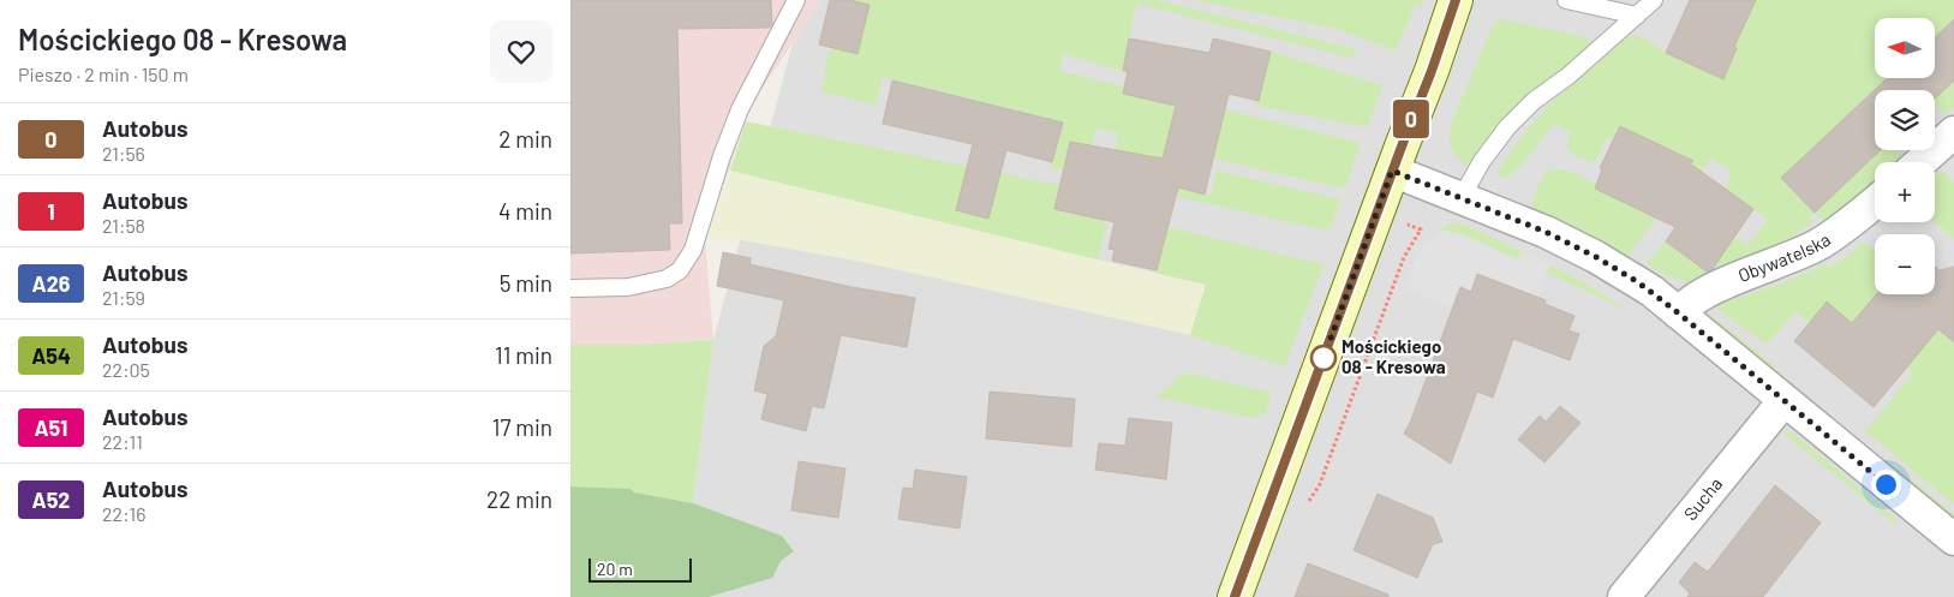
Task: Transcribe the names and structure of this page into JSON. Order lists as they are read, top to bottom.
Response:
{
  "streets": {
    "street": ["Obywatelska", "Sucha"]
  },
  "places": ["Mościckiego 08 - Kresowa"],
  "lines": ["bus line 0"],
  "scale_bar": "20 m",
  "north": "left",
  "page": {
    "heading": ["Mościckiego 08 - Kresowa", "Pieszo · 2 min · 150 m"],
    "on_map": "0",
    "map_buttons": ["+", "−"],
    "list": [
      {
        "mark": "0",
        "name": "Autobus",
        "note": "21:56",
        "value": "2 min"
      },
      {
        "mark": "1",
        "name": "Autobus",
        "note": "21:58",
        "value": "4 min"
      },
      {
        "mark": "A26",
        "name": "Autobus",
        "note": "21:59",
        "value": "5 min"
      },
      {
        "mark": "A54",
        "name": "Autobus",
        "note": "22:05",
        "value": "11 min"
      },
      {
        "mark": "A51",
        "name": "Autobus",
        "note": "22:11",
        "value": "17 min"
      },
      {
        "mark": "A52",
        "name": "Autobus",
        "note": "22:16",
        "value": "22 min"
      }
    ],
    "scale": "20 m"
  }
}
